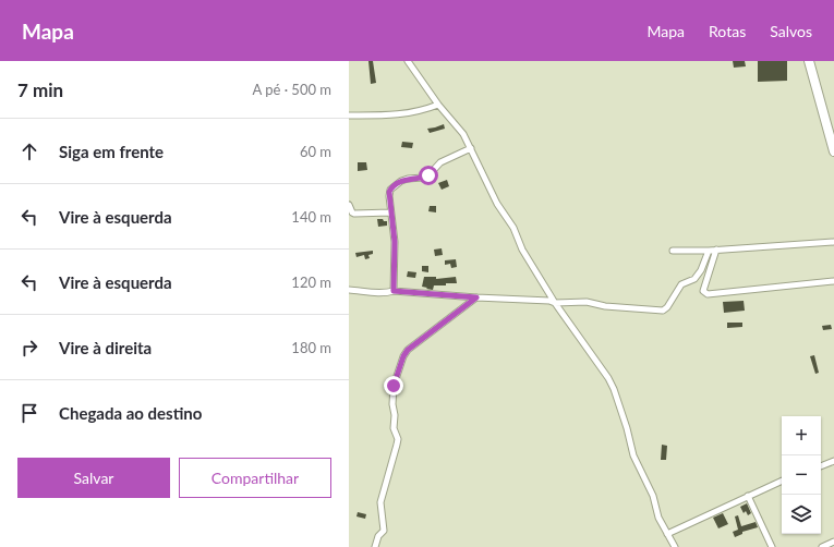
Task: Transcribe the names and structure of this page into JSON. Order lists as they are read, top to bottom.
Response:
{
  "page": {
    "header": "Mapa",
    "nav": ["Mapa", "Rotas", "Salvos"],
    "heading": ["7 min", "A pé · 500 m"],
    "list": [
      ["Siga em frente", "60 m"],
      ["Vire à esquerda", "140 m"],
      ["Vire à esquerda", "120 m"],
      ["Vire à direita", "180 m"],
      "Chegada ao destino"
    ],
    "map_buttons": ["+", "−"],
    "buttons": ["Salvar", "Compartilhar"]
  }
}
